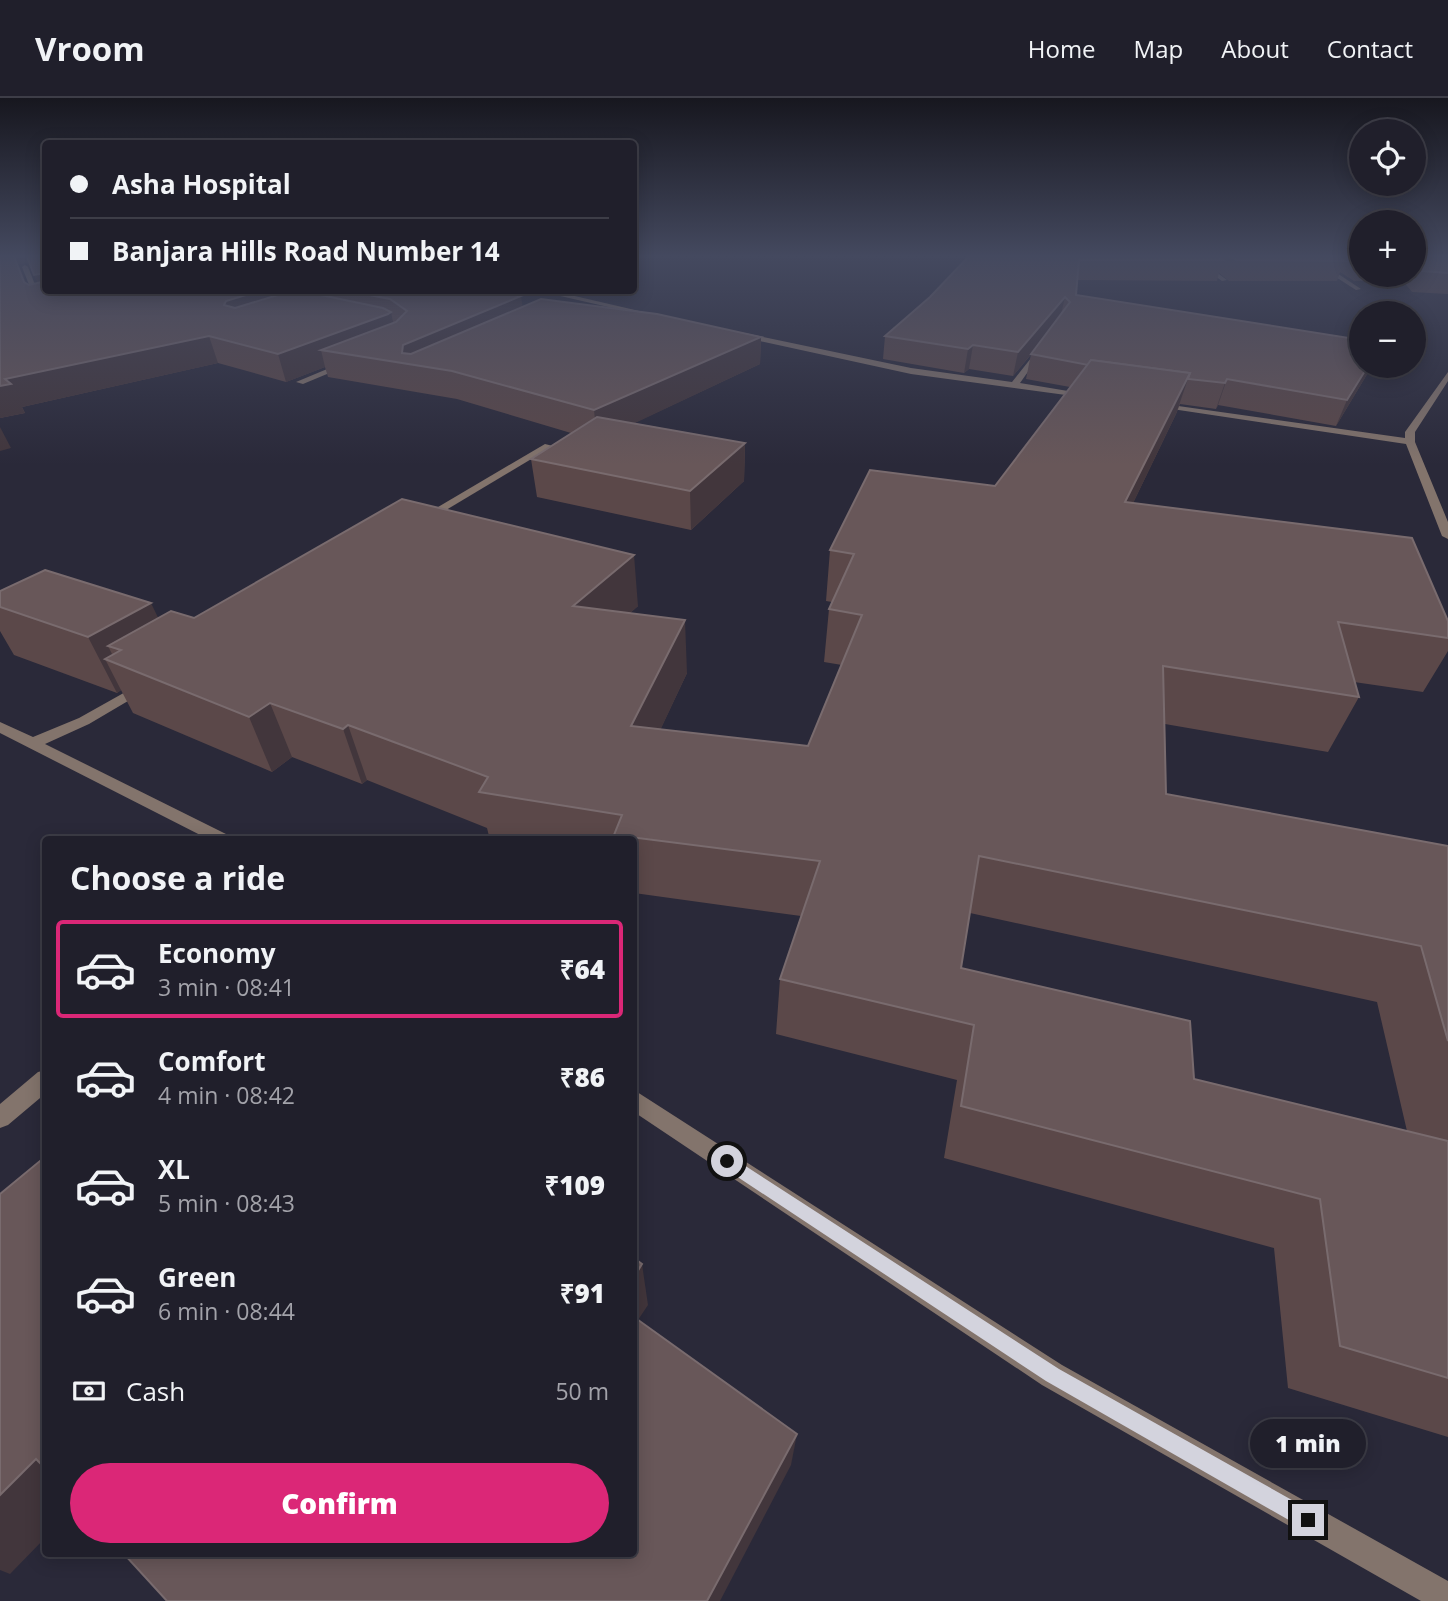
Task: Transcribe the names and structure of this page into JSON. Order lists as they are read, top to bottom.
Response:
{
  "page": {
    "header": "Vroom",
    "nav": [
      "Home",
      "Map",
      "About",
      "Contact"
    ],
    "map_buttons": ["+", "−"],
    "banner": ["Asha Hospital", "Banjara Hills Road Number 14"],
    "heading": "Choose a ride",
    "list": [
      {
        "name": "Economy",
        "note": "3 min · 08:41",
        "value": "₹64"
      },
      {
        "name": "Comfort",
        "note": "4 min · 08:42",
        "value": "₹86"
      },
      {
        "name": "XL",
        "note": "5 min · 08:43",
        "value": "₹109"
      },
      {
        "name": "Green",
        "note": "6 min · 08:44",
        "value": "₹91"
      }
    ],
    "pay": ["Cash", "50 m"],
    "bubble": "1 min",
    "buttons": "Confirm"
  }
}
